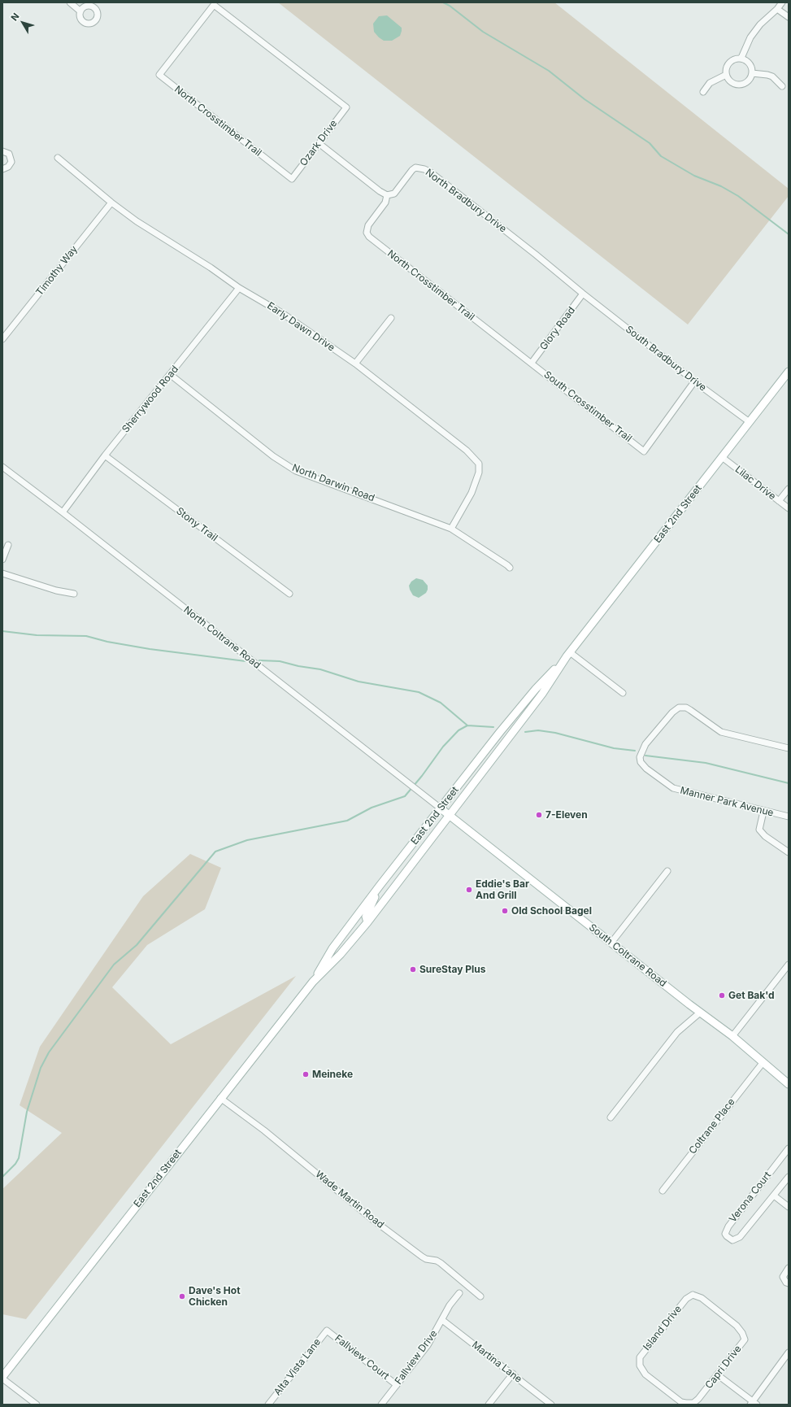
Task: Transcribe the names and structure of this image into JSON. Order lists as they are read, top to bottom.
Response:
{
  "streets": {
    "main road": ["East 2nd Street", "South Coltrane Road"],
    "street": [
      "North Crosstimber Trail",
      "Ozark Drive",
      "North Bradbury Drive",
      "Timothy Way",
      "Early Dawn Drive",
      "Glory Road",
      "South Bradbury Drive",
      "Sherrywood Road",
      "South Crosstimber Trail",
      "North Darwin Road",
      "Lilac Drive",
      "Stony Trail",
      "North Coltrane Road",
      "Manner Park Avenue",
      "Coltrane Place",
      "Verona Court",
      "Wade Martin Road",
      "Island Drive",
      "Fallview Court",
      "Fallview Drive",
      "Martina Lane",
      "Alta Vista Lane",
      "Capri Drive"
    ]
  },
  "crossings": [
    ["North Crosstimber Trail", "Ozark Drive"],
    ["North Crosstimber Trail", "North Bradbury Drive"],
    ["North Crosstimber Trail", "Glory Road"],
    ["North Crosstimber Trail", "South Crosstimber Trail"],
    ["North Bradbury Drive", "Glory Road"],
    ["North Bradbury Drive", "South Bradbury Drive"],
    ["Timothy Way", "Early Dawn Drive"],
    ["Early Dawn Drive", "Sherrywood Road"],
    ["Early Dawn Drive", "North Darwin Road"],
    ["Glory Road", "South Bradbury Drive"],
    ["Glory Road", "South Crosstimber Trail"],
    ["South Bradbury Drive", "South Crosstimber Trail"],
    ["South Bradbury Drive", "East 2nd Street"],
    ["Sherrywood Road", "North Darwin Road"],
    ["Sherrywood Road", "Stony Trail"],
    ["Sherrywood Road", "North Coltrane Road"],
    ["Lilac Drive", "East 2nd Street"],
    ["East 2nd Street", "North Coltrane Road"],
    ["East 2nd Street", "South Coltrane Road"],
    ["East 2nd Street", "Wade Martin Road"],
    ["North Coltrane Road", "South Coltrane Road"],
    ["South Coltrane Road", "Coltrane Place"],
    ["Island Drive", "Capri Drive"],
    ["Fallview Court", "Fallview Drive"],
    ["Fallview Court", "Alta Vista Lane"],
    ["Fallview Drive", "Martina Lane"]
  ],
  "places": [
    "7-Eleven",
    "Eddie's Bar And Grill",
    "Old School Bagel",
    "SureStay Plus",
    "Get Bak'd",
    "Meineke",
    "Dave's Hot Chicken"
  ],
  "north": "top left"
}
